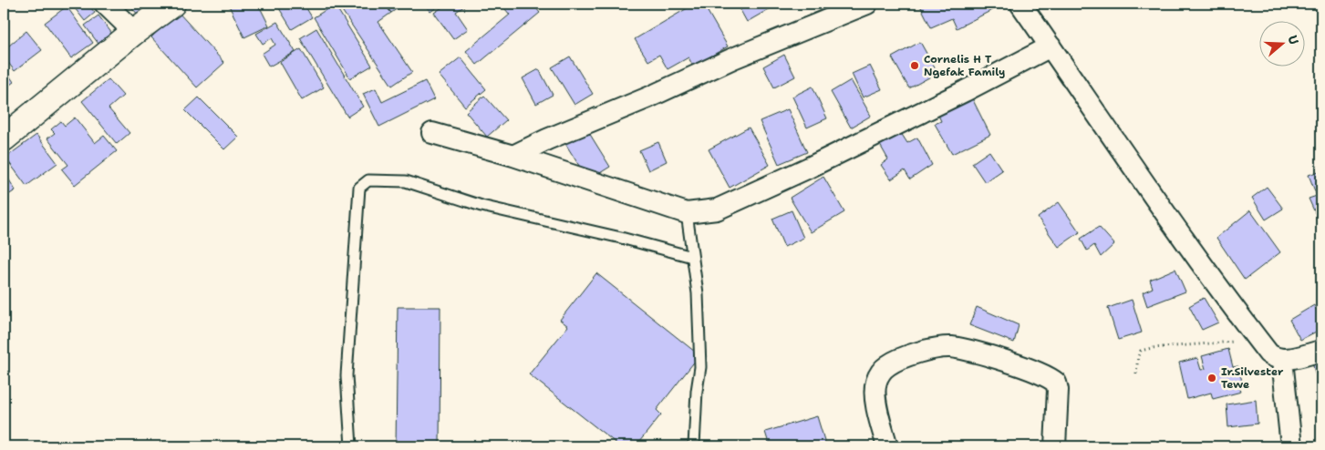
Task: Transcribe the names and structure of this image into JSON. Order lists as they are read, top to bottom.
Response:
{
  "places": ["Cornelis H T Ngefak Family", "Ir.Silvester Tewe"],
  "north": "right"
}
